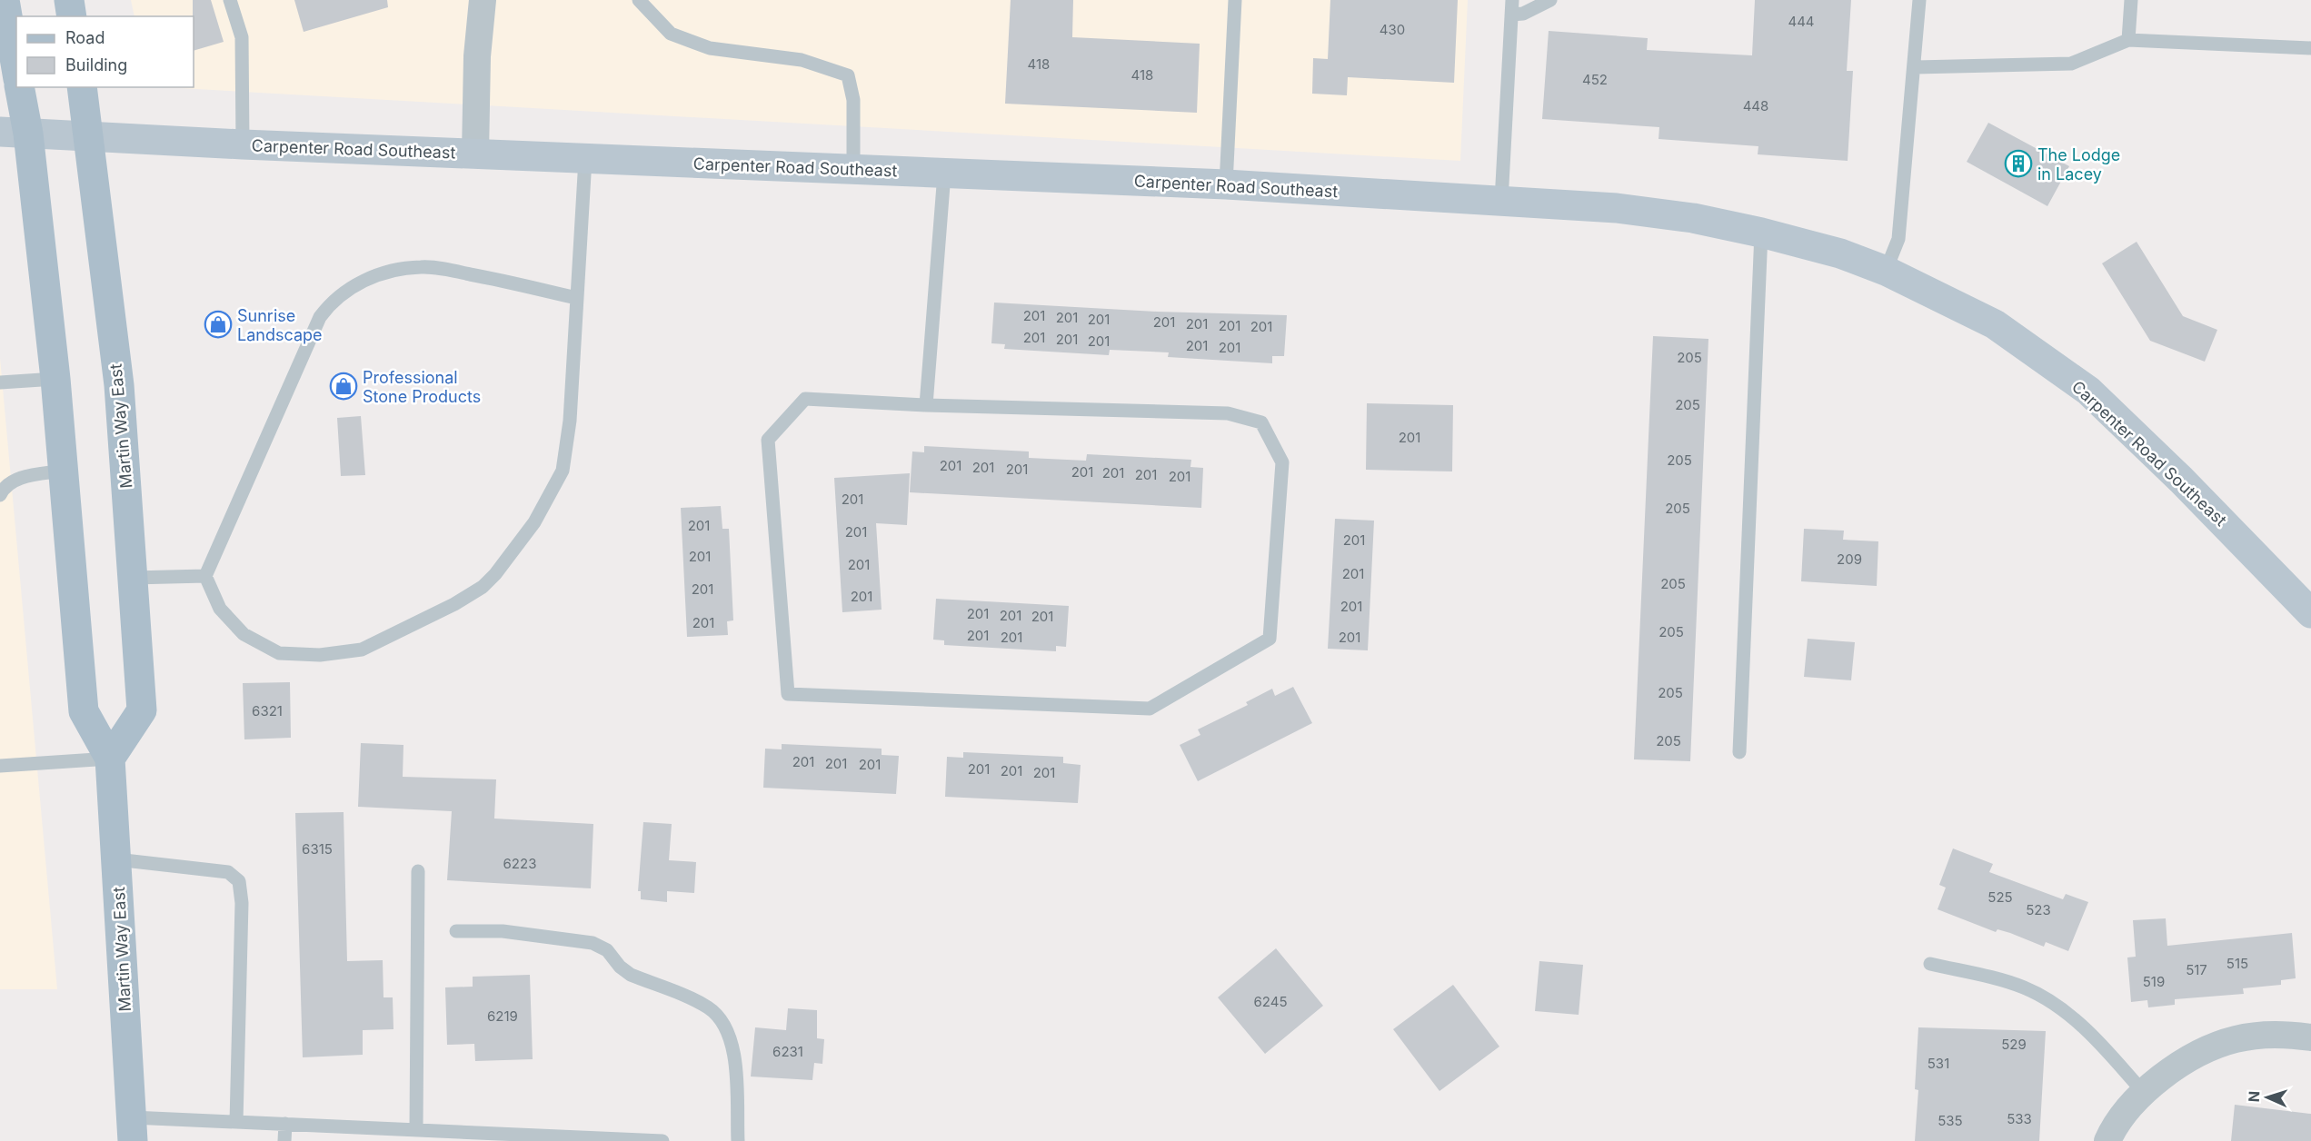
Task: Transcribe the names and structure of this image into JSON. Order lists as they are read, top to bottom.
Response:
{
  "streets": {
    "main road": ["Carpenter Road Southeast", "Martin Way East"]
  },
  "crossings": [
    ["Carpenter Road Southeast", "Martin Way East"]
  ],
  "places": {
    "building": ["The Lodge in Lacey"],
    "shop": ["Sunrise Landscape", "Professional Stone Products"]
  },
  "house_numbers": [
    "444",
    "430",
    "418",
    "418",
    "452",
    "448",
    "201",
    "201",
    "201",
    "201",
    "201",
    "201",
    "201",
    "201",
    "201",
    "201",
    "201",
    "201",
    "205",
    "205",
    "201",
    "205",
    "201",
    "201",
    "201",
    "201",
    "201",
    "201",
    "201",
    "201",
    "205",
    "201",
    "201",
    "201",
    "201",
    "209",
    "201",
    "201",
    "205",
    "201",
    "201",
    "201",
    "201",
    "201",
    "201",
    "201",
    "205",
    "201",
    "201",
    "201",
    "205",
    "6321",
    "205",
    "201",
    "201",
    "201",
    "201",
    "201",
    "201",
    "6315",
    "6223",
    "525",
    "523",
    "515",
    "517",
    "519",
    "6245",
    "6219",
    "529",
    "6231",
    "531",
    "533",
    "535"
  ],
  "legend": ["Road", "Building"],
  "north": "left"
}
